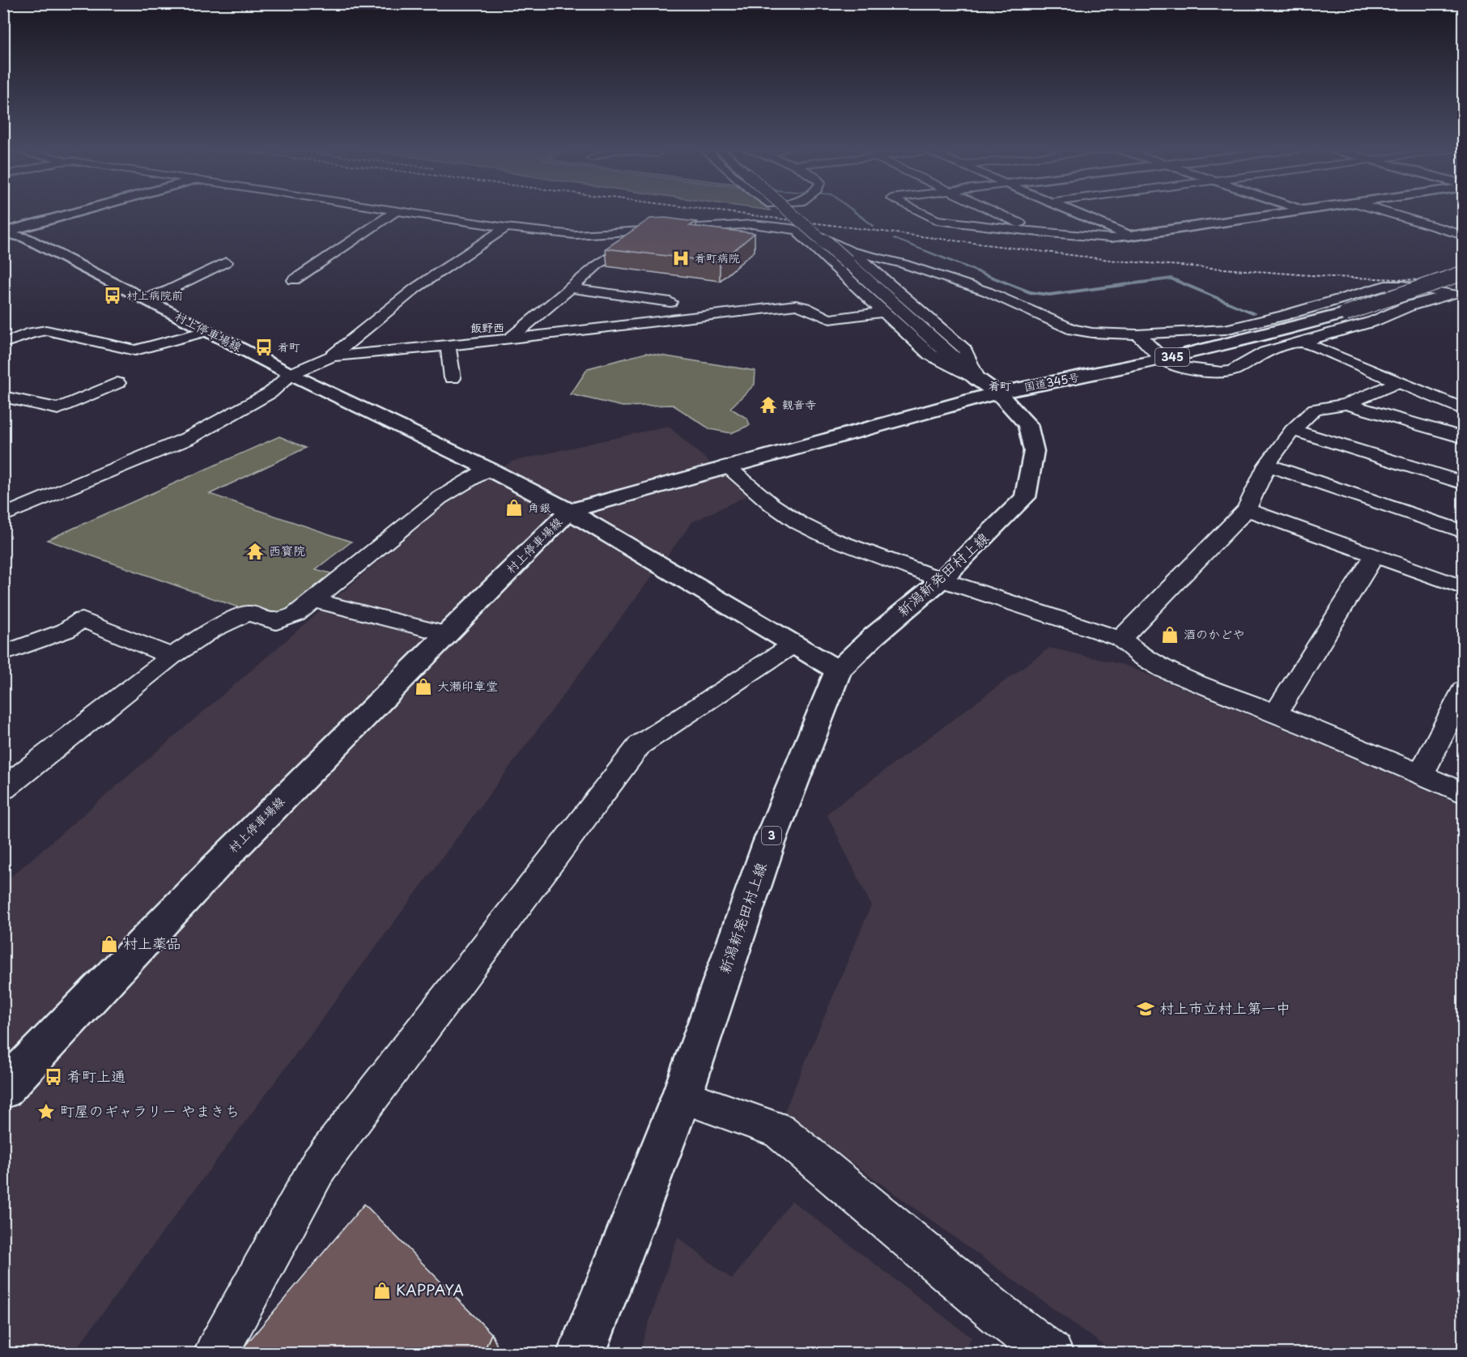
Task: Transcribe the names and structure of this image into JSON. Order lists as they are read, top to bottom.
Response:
{
  "streets": {
    "main road": [
      "村上停車場線",
      "345",
      "国道345号",
      "新潟新発田村上線",
      "3"
    ]
  },
  "crossings": [
    ["村上停車場線", "国道345号"],
    ["国道345号", "新潟新発田村上線"]
  ],
  "districts": ["飯野西", "肴町"],
  "places": {
    "hospital": ["肴町病院"],
    "bus stop": ["村上病院前", "肴町", "肴町上通"],
    "temple": ["観音寺", "西寳院"],
    "shop": [
      "角銀",
      "酒のかどや",
      "大瀬印章堂",
      "村上薬品",
      "KAPPAYA"
    ],
    "school or university": ["村上市立村上第一中"],
    "place": ["町屋のギャラリー やまきち"]
  }
}
